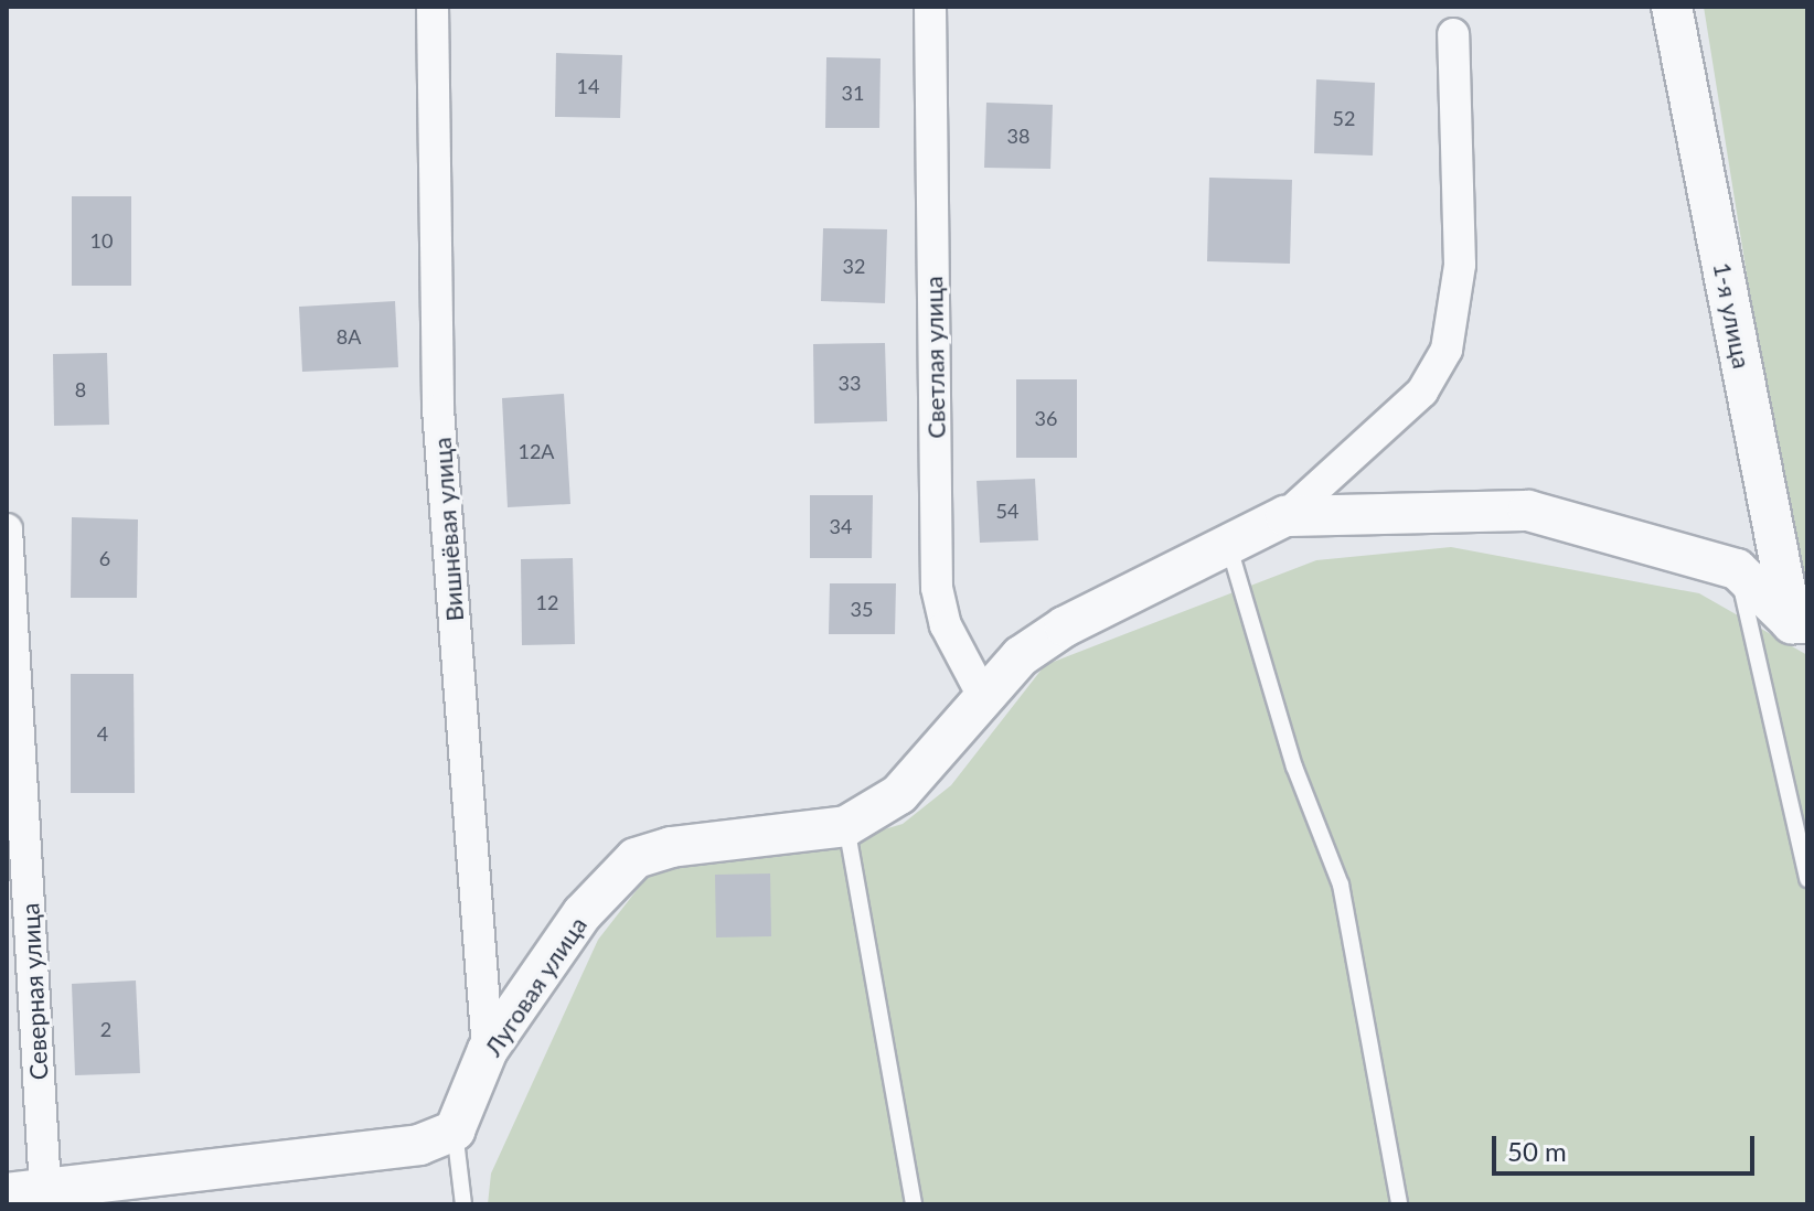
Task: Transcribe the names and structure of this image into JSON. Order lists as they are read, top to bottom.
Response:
{
  "streets": {
    "street": [
      "1-я улица",
      "Светлая улица",
      "Вишнёвая улица",
      "Луговая улица",
      "Северная улица"
    ]
  },
  "crossings": [
    ["Светлая улица", "Луговая улица"],
    ["Вишнёвая улица", "Луговая улица"]
  ],
  "house_numbers": [
    "14",
    "31",
    "52",
    "38",
    "10",
    "32",
    "8А",
    "33",
    "8",
    "36",
    "12А",
    "54",
    "34",
    "6",
    "12",
    "35",
    "4",
    "2"
  ],
  "scale_bar": "50 m"
}
